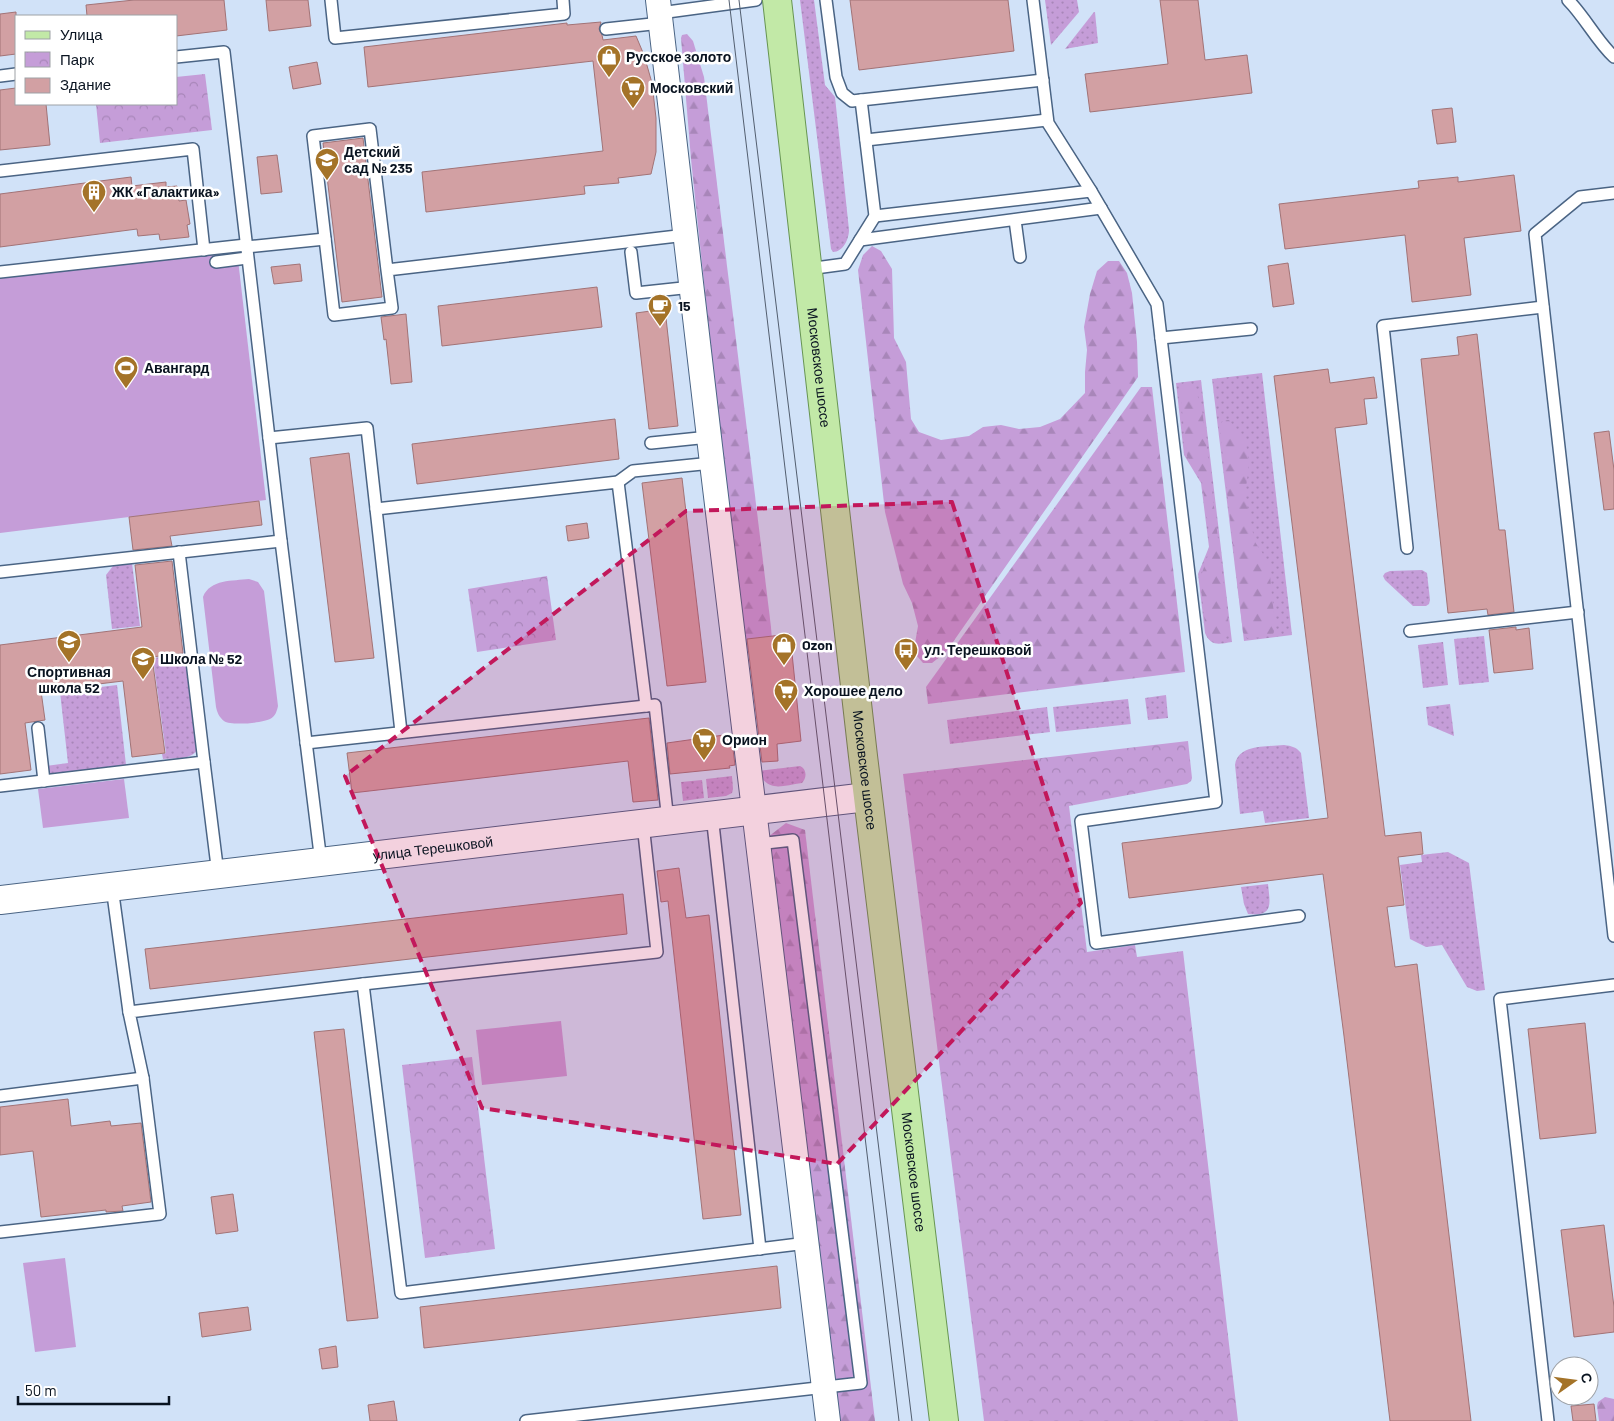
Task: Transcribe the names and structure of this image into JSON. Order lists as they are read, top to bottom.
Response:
{
  "streets": {
    "main road": ["Московское шоссе"],
    "street": ["улица Терешковой"]
  },
  "crossings": [
    ["Московское шоссе", "улица Терешковой"]
  ],
  "places": {
    "shop": ["Русское золото", "Ozon"],
    "supermarket": ["Московский", "Хорошее дело", "Орион"],
    "school or university": ["Детский сад № 235", "Спортивная школа 52", "Школа № 52"],
    "building": ["ЖК «Галактика»"],
    "cafe": ["15"],
    "sports": ["Авангард"],
    "bus stop": ["ул. Терешковой"]
  },
  "legend": ["Улица", "Парк", "Здание"],
  "scale_bar": "50 m",
  "north": "right"
}
